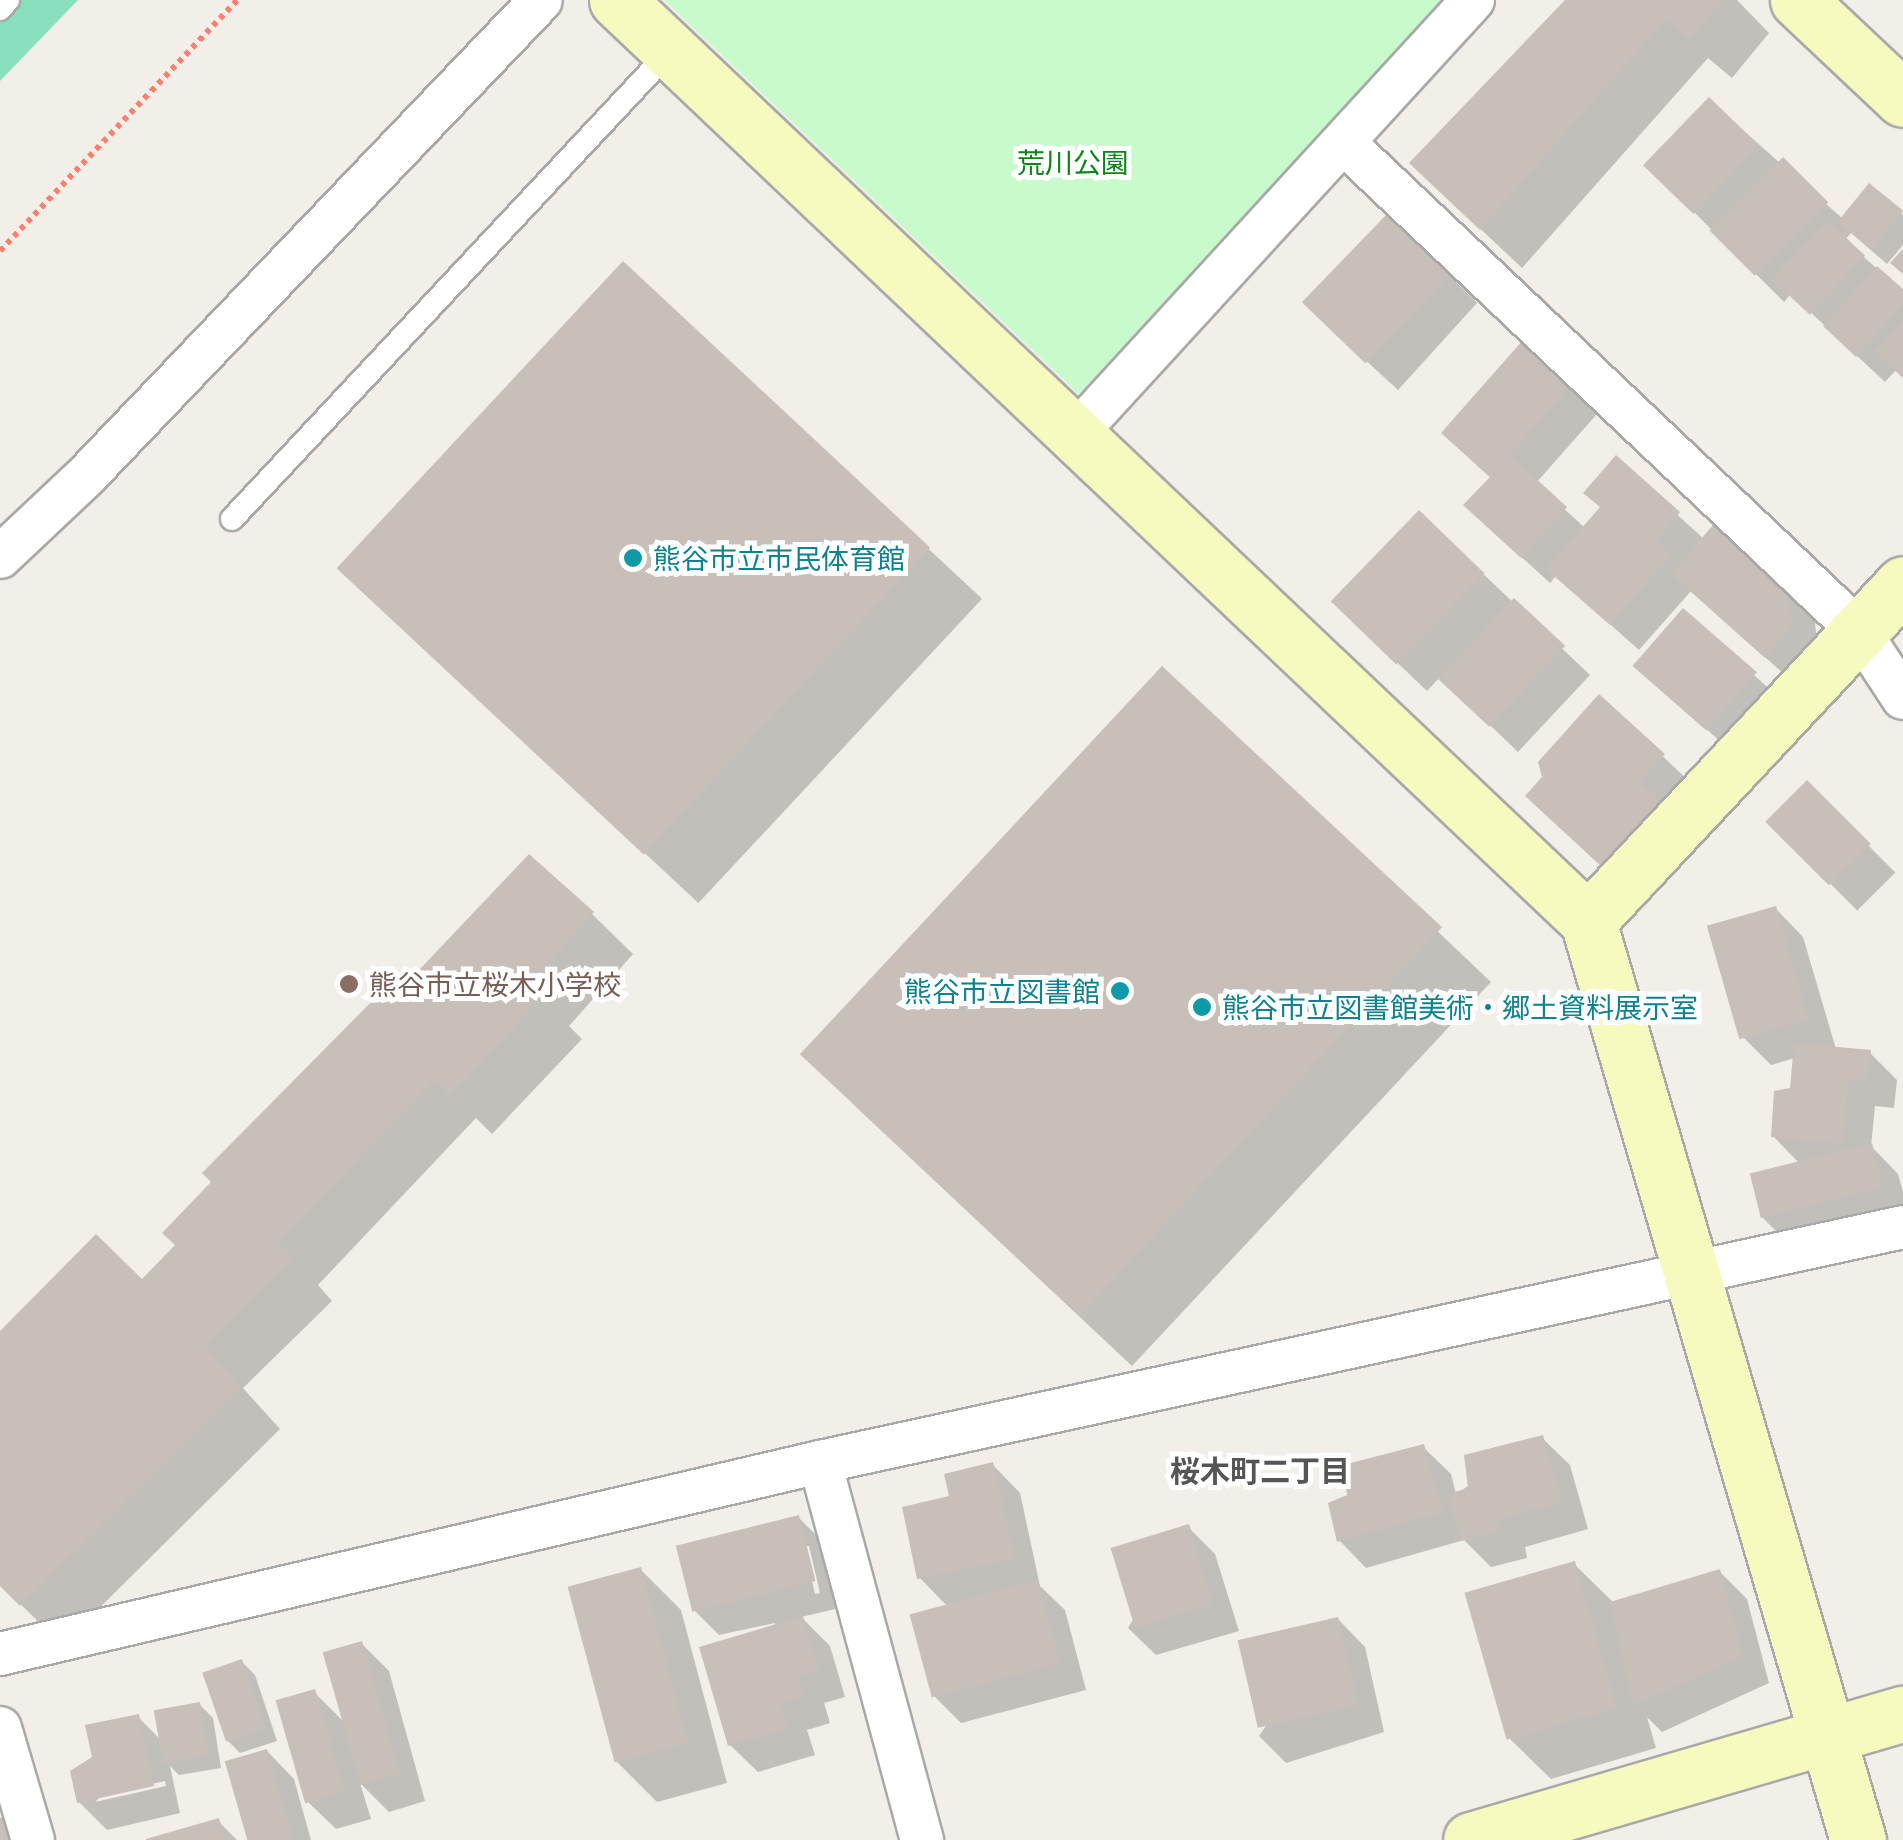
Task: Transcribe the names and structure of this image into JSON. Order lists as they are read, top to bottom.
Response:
{
  "districts": ["桜木町二丁目"],
  "parks": ["荒川公園"],
  "places": [
    "熊谷市立市民体育館",
    "熊谷市立桜木小学校",
    "熊谷市立図書館",
    "熊谷市立図書館美術・郷土資料展示室"
  ]
}
